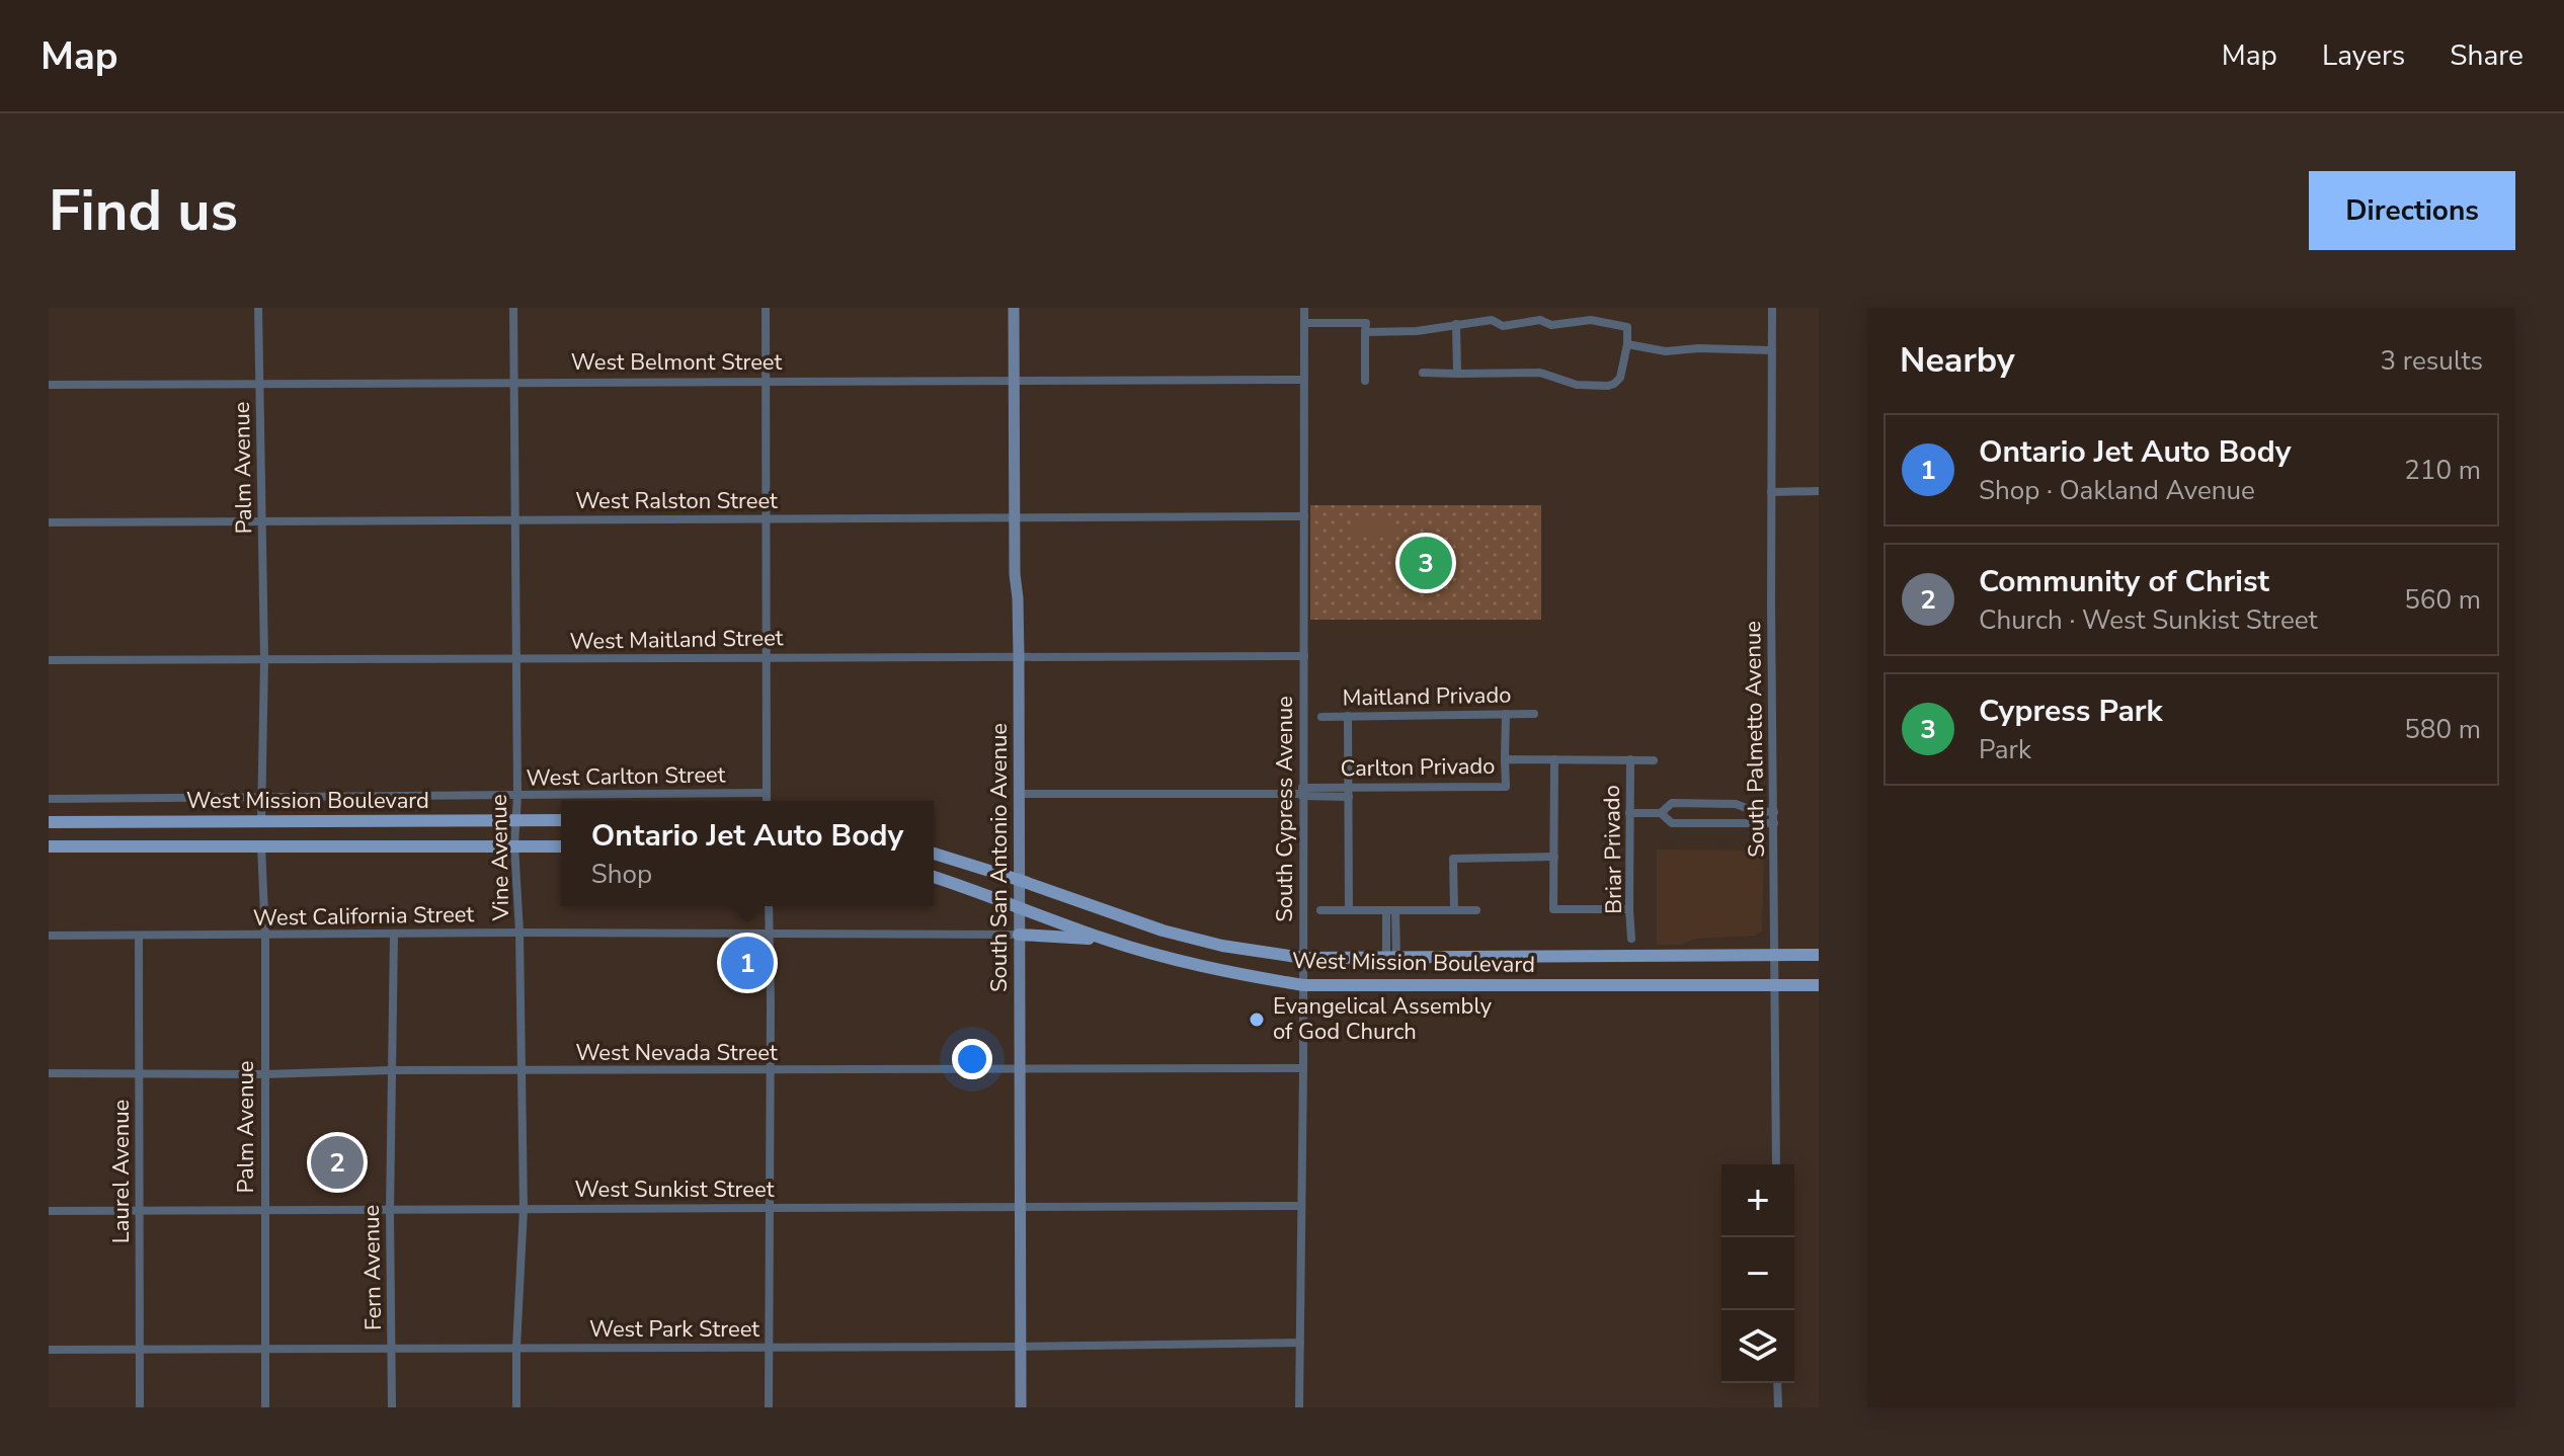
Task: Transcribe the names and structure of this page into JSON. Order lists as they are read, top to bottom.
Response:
{
  "streets": {
    "main road": ["West Mission Boulevard"],
    "street": [
      "West Belmont Street",
      "Palm Avenue",
      "West Ralston Street",
      "West Maitland Street",
      "Maitland Privado",
      "South Palmetto Avenue",
      "Carlton Privado",
      "West Carlton Street",
      "South Cypress Avenue",
      "Briar Privado",
      "Vine Avenue",
      "South San Antonio Avenue",
      "West California Street",
      "West Nevada Street",
      "Laurel Avenue",
      "West Sunkist Street",
      "Fern Avenue",
      "West Park Street"
    ]
  },
  "crossings": [
    ["West Belmont Street", "Palm Avenue"],
    ["West Belmont Street", "South Cypress Avenue"],
    ["West Belmont Street", "Vine Avenue"],
    ["West Belmont Street", "South San Antonio Avenue"],
    ["Palm Avenue", "West Ralston Street"],
    ["Palm Avenue", "West Maitland Street"],
    ["Palm Avenue", "West Carlton Street"],
    ["Palm Avenue", "West Mission Boulevard"],
    ["Palm Avenue", "West California Street"],
    ["Palm Avenue", "West Nevada Street"],
    ["Palm Avenue", "West Sunkist Street"],
    ["Palm Avenue", "West Park Street"],
    ["West Ralston Street", "South Cypress Avenue"],
    ["West Ralston Street", "Vine Avenue"],
    ["West Ralston Street", "South San Antonio Avenue"],
    ["West Maitland Street", "South Cypress Avenue"],
    ["West Maitland Street", "Vine Avenue"],
    ["West Maitland Street", "South San Antonio Avenue"],
    ["South Palmetto Avenue", "West Mission Boulevard"],
    ["Carlton Privado", "South Cypress Avenue"],
    ["Carlton Privado", "Briar Privado"],
    ["West Carlton Street", "Vine Avenue"],
    ["West Mission Boulevard", "South Cypress Avenue"],
    ["West Mission Boulevard", "Vine Avenue"],
    ["West Mission Boulevard", "South San Antonio Avenue"],
    ["South Cypress Avenue", "West Nevada Street"],
    ["South Cypress Avenue", "West Sunkist Street"],
    ["South Cypress Avenue", "West Park Street"],
    ["Vine Avenue", "West California Street"],
    ["Vine Avenue", "West Nevada Street"],
    ["Vine Avenue", "West Sunkist Street"],
    ["Vine Avenue", "West Park Street"],
    ["South San Antonio Avenue", "West California Street"],
    ["South San Antonio Avenue", "West Nevada Street"],
    ["South San Antonio Avenue", "West Sunkist Street"],
    ["South San Antonio Avenue", "West Park Street"],
    ["West California Street", "Laurel Avenue"],
    ["West California Street", "Fern Avenue"],
    ["West Nevada Street", "Laurel Avenue"],
    ["West Nevada Street", "Fern Avenue"],
    ["Laurel Avenue", "West Sunkist Street"],
    ["Laurel Avenue", "West Park Street"],
    ["West Sunkist Street", "Fern Avenue"],
    ["Fern Avenue", "West Park Street"]
  ],
  "places": ["Evangelical Assembly of God Church"],
  "page": {
    "header": "Map",
    "nav": ["Map", "Layers", "Share"],
    "buttons": "Directions",
    "title": "Find us",
    "heading": ["Nearby", "3 results"],
    "list": [
      {
        "mark": "1",
        "name": "Ontario Jet Auto Body",
        "note": "Shop · Oakland Avenue",
        "value": "210 m"
      },
      {
        "mark": "2",
        "name": "Community of Christ",
        "note": "Church · West Sunkist Street",
        "value": "560 m"
      },
      {
        "mark": "3",
        "name": "Cypress Park",
        "note": "Park",
        "value": "580 m"
      }
    ],
    "pins": ["3", "1", "2"],
    "popup": ["Ontario Jet Auto Body", "Shop"],
    "map_buttons": ["+", "−"]
  }
}
